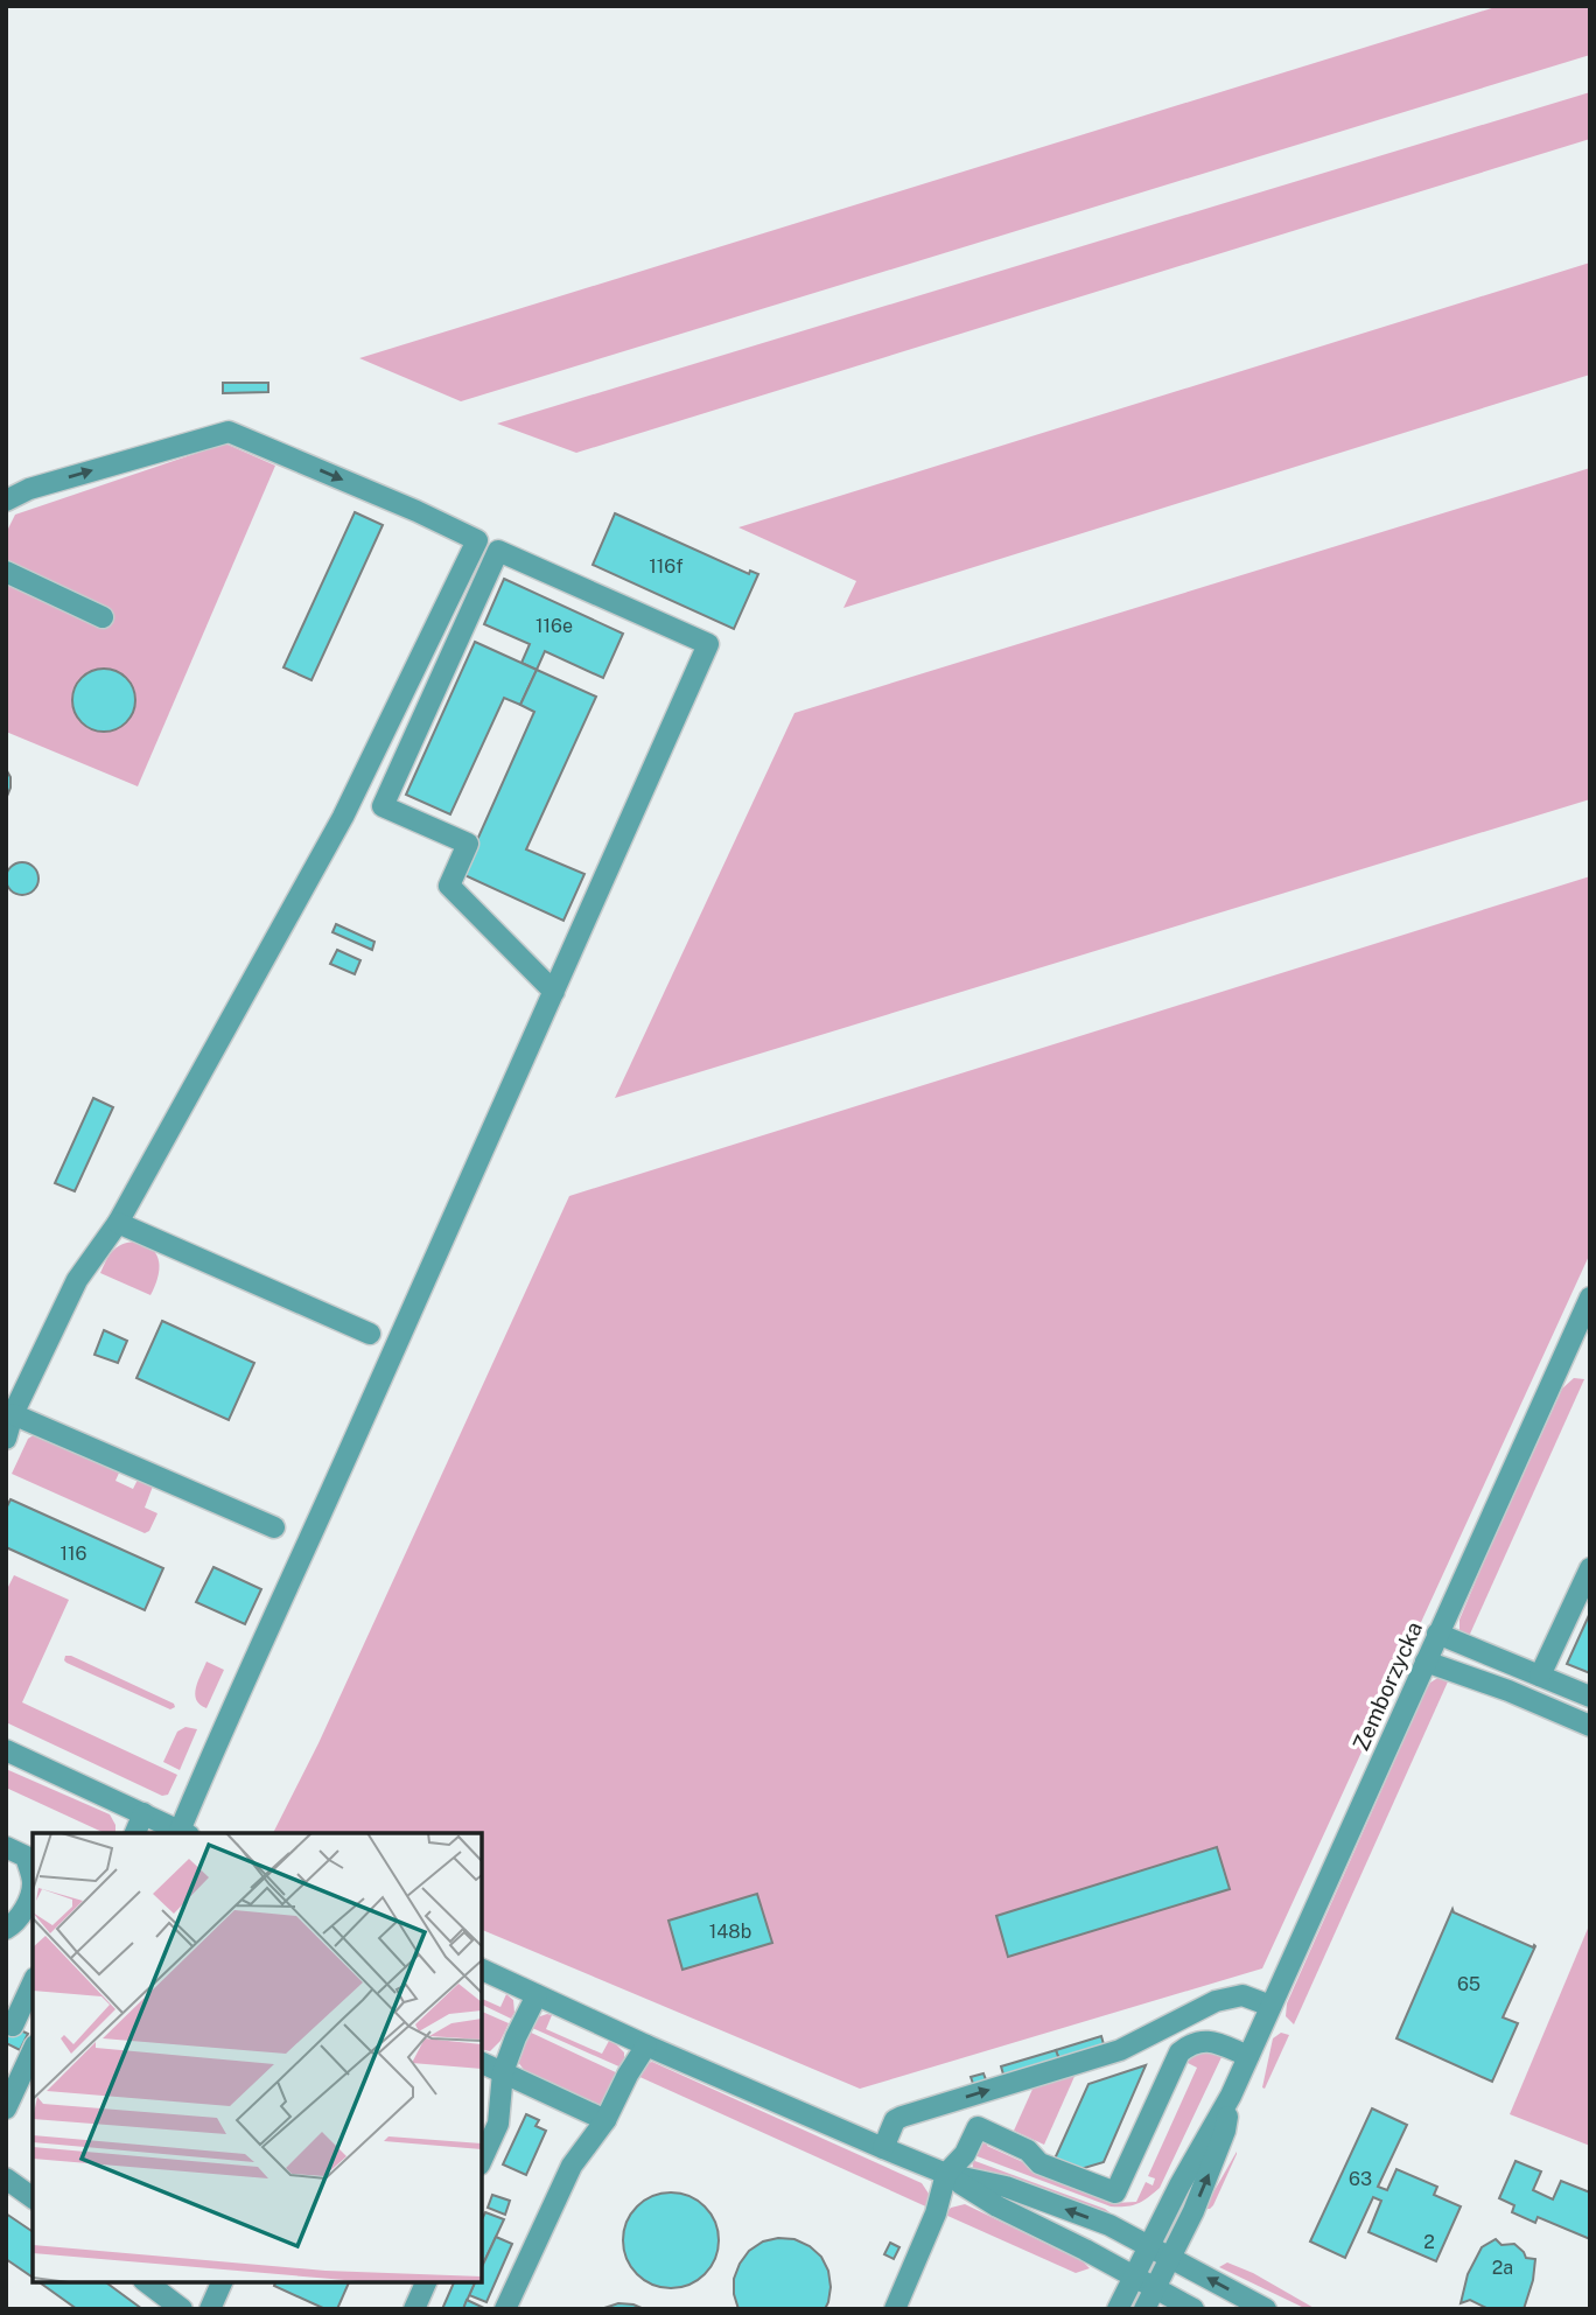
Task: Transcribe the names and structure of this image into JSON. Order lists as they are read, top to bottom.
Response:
{
  "streets": {
    "street": ["Zemborzycka"]
  },
  "house_numbers": [
    "116f",
    "116e",
    "116",
    "148b",
    "65",
    "63",
    "2",
    "2a"
  ]
}
